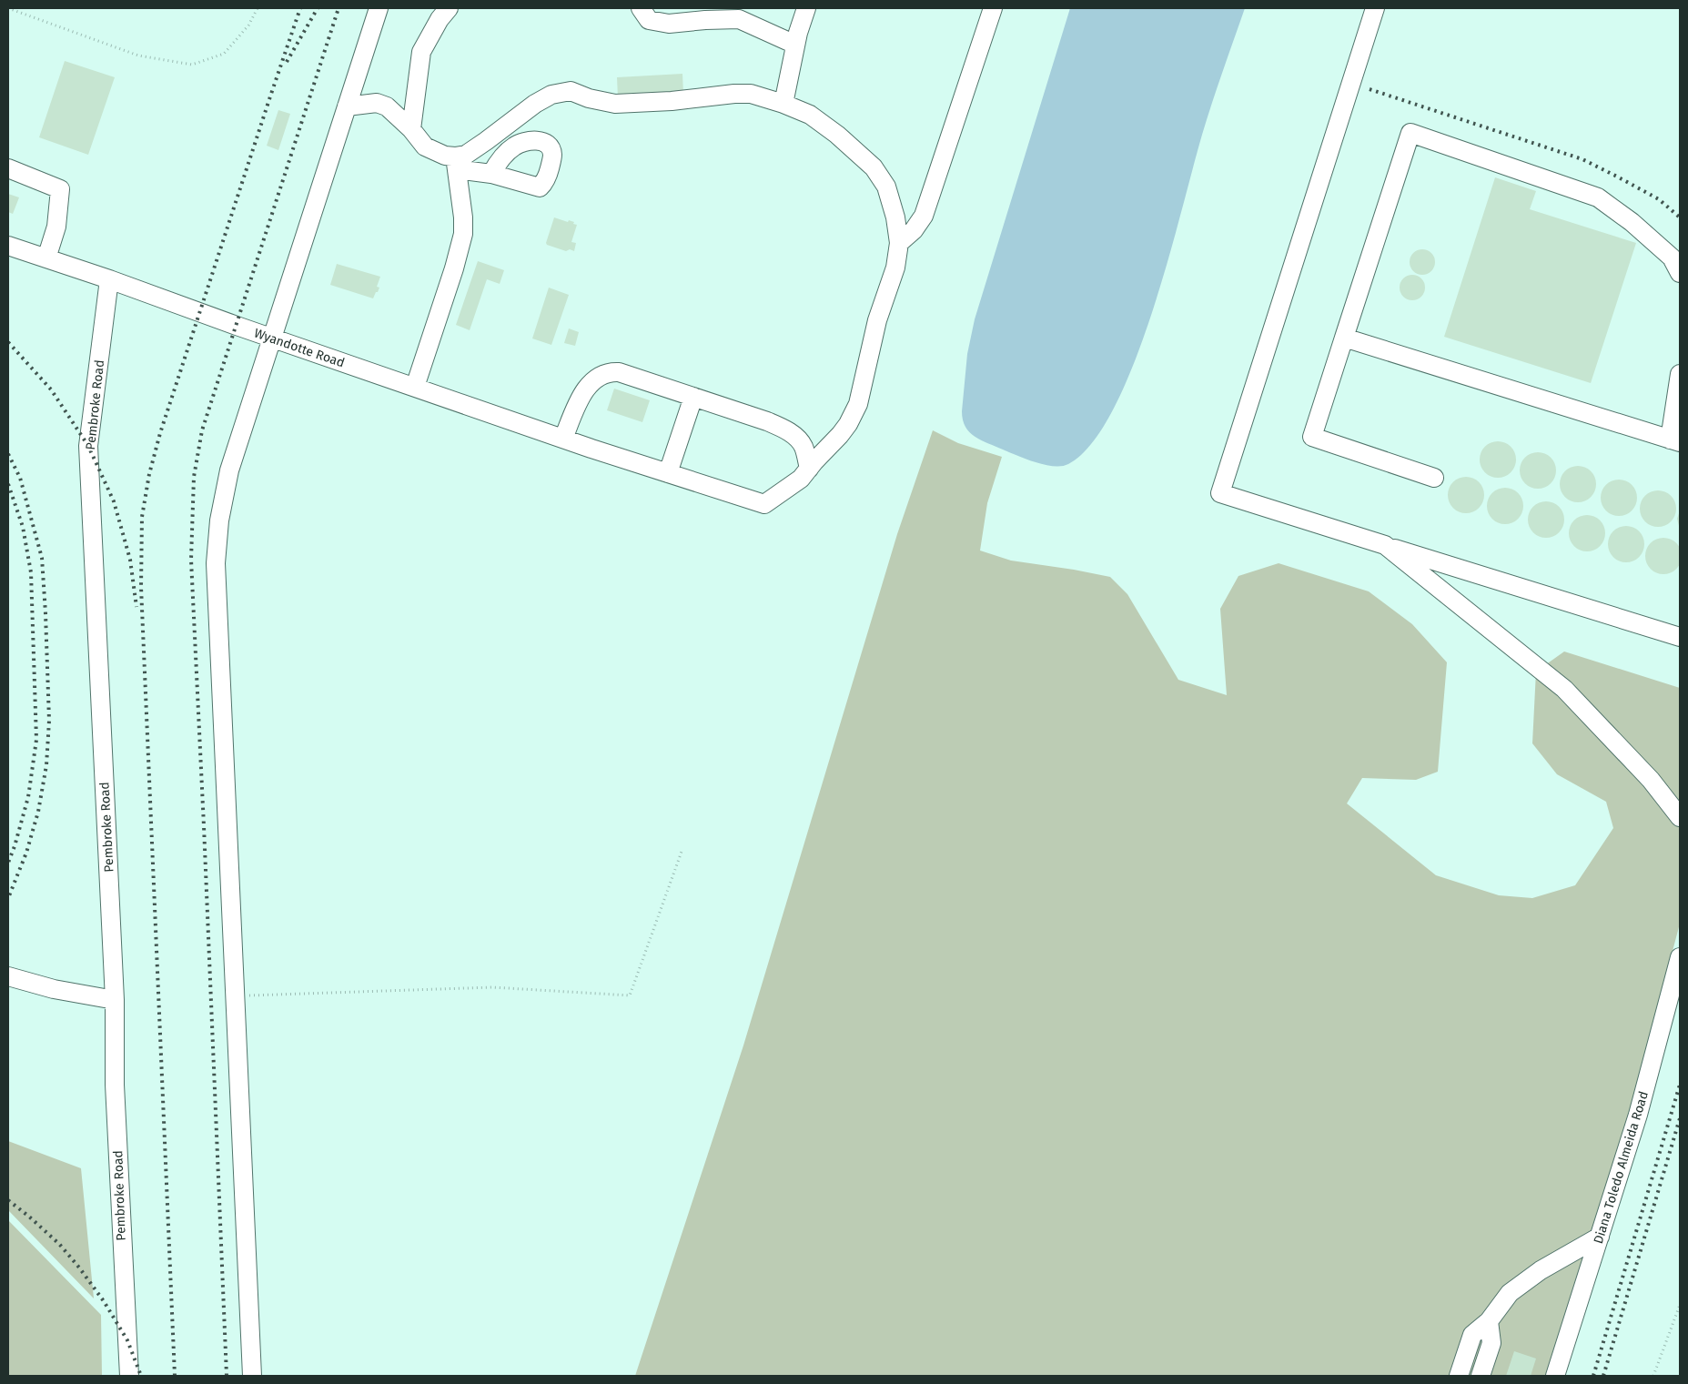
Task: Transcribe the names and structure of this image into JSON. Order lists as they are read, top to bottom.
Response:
{
  "streets": {
    "street": ["Wyandotte Road", "Pembroke Road", "Diana Toledo Almeida Road"]
  },
  "crossings": [
    ["Wyandotte Road", "Pembroke Road"]
  ]
}
